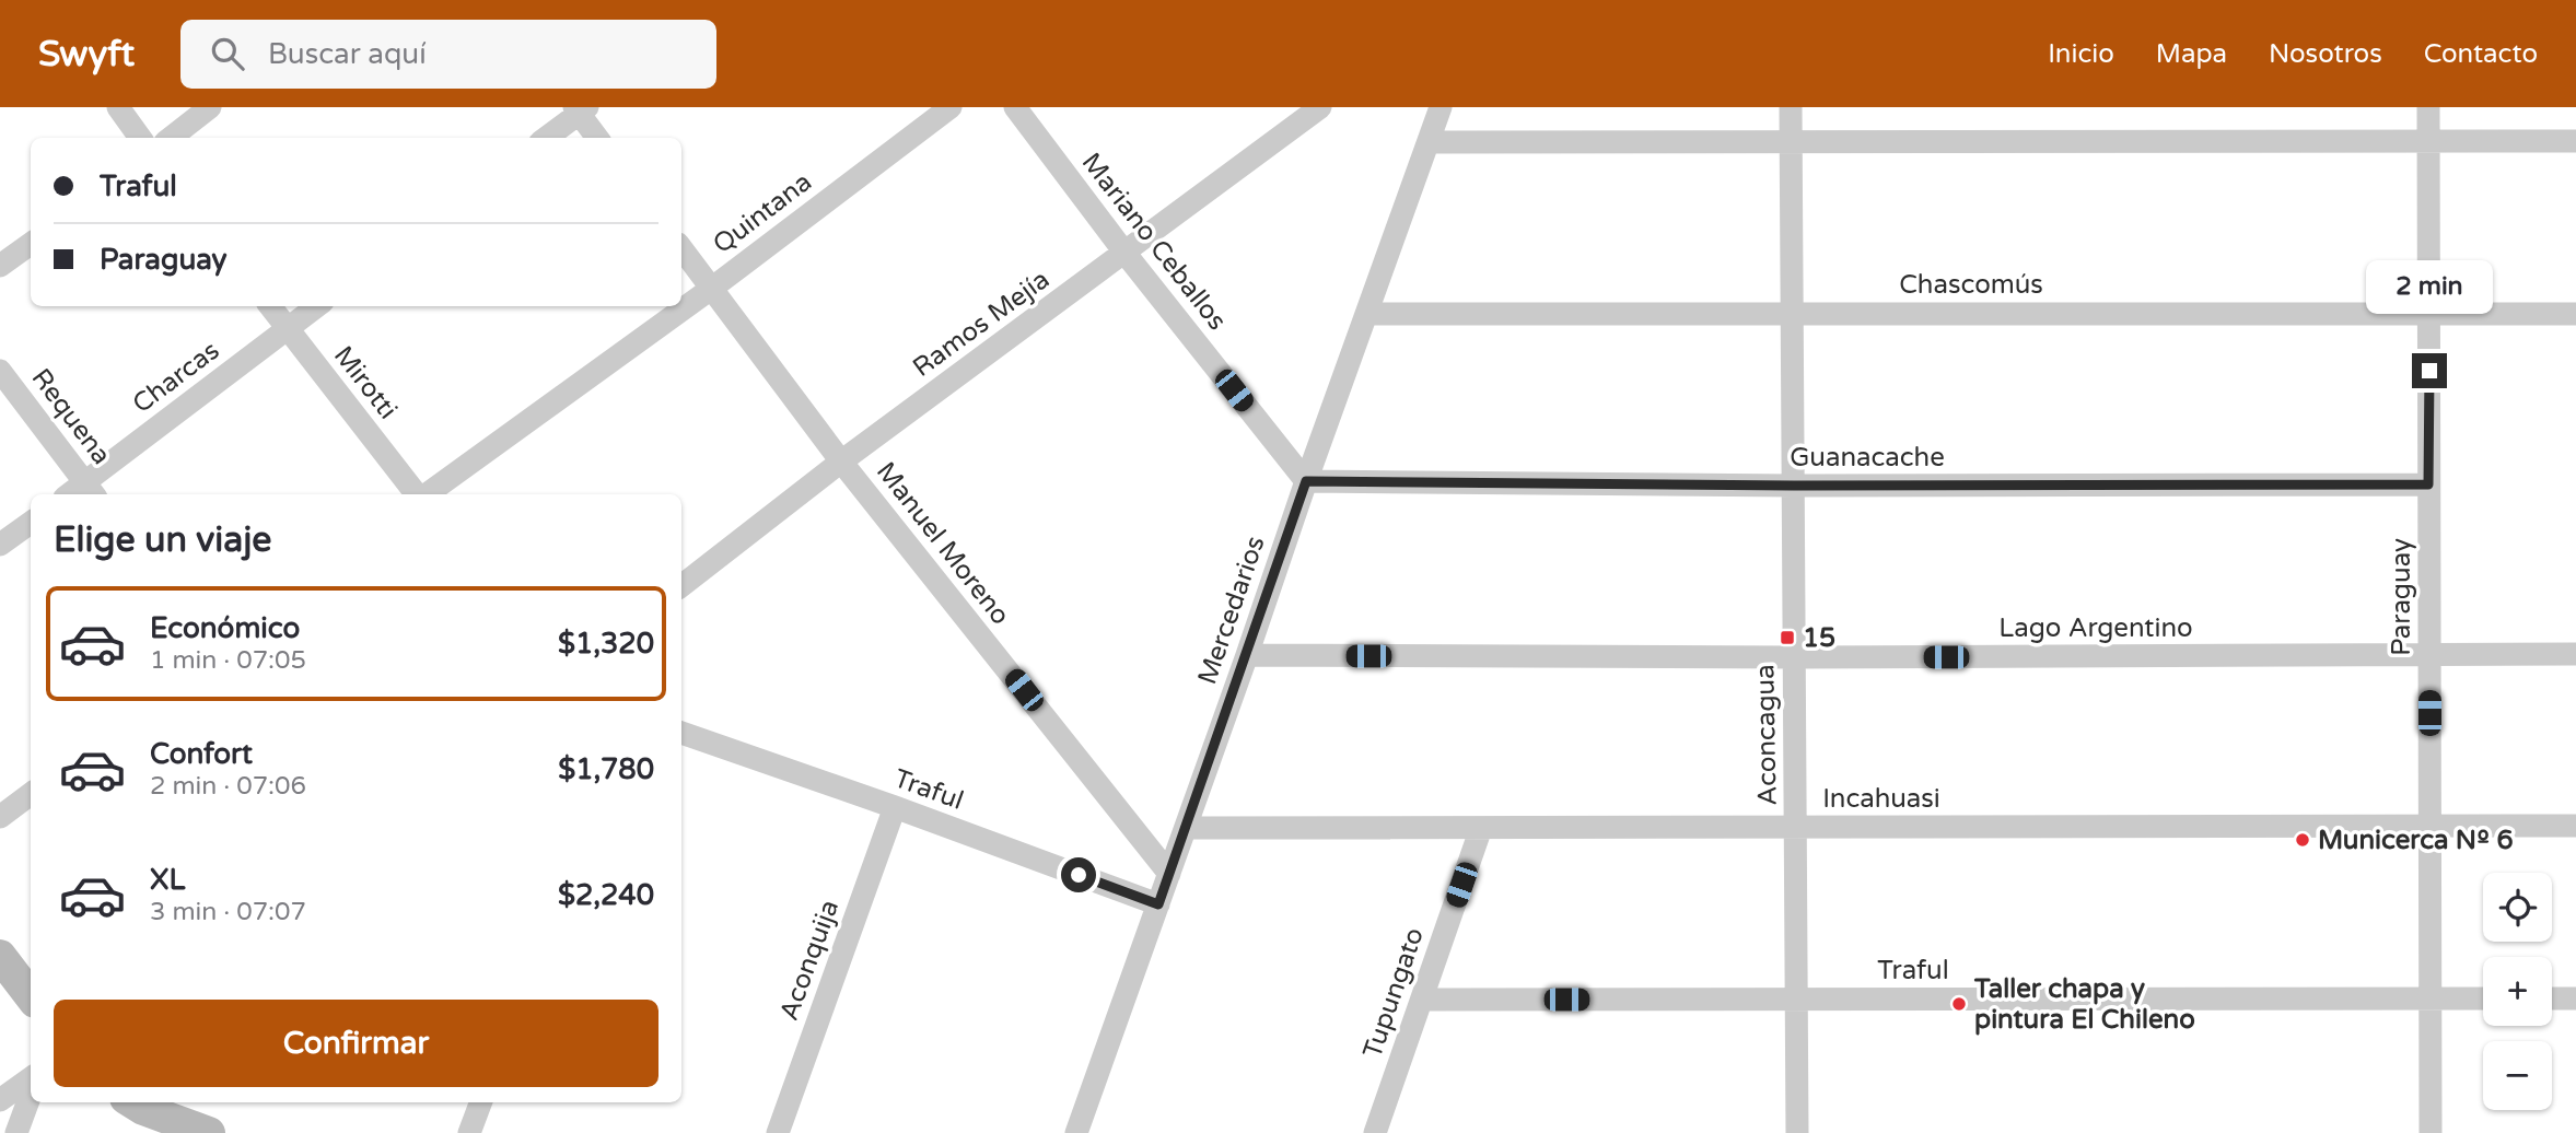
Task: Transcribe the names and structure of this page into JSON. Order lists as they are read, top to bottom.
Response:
{
  "streets": {
    "street": [
      "Quintana",
      "Mariano Ceballos",
      "Chascomús",
      "Ramos Mejía",
      "Charcas",
      "Mirotti",
      "Requena",
      "Guanacache",
      "Manuel Moreno",
      "Paraguay",
      "Mercedarios",
      "Lago Argentino",
      "Aconcagua",
      "Traful",
      "Incahuasi",
      "Aconquija",
      "Tupungato"
    ]
  },
  "crossings": [
    ["Quintana", "Manuel Moreno"],
    ["Mariano Ceballos", "Ramos Mejía"],
    ["Mariano Ceballos", "Guanacache"],
    ["Mariano Ceballos", "Mercedarios"],
    ["Chascomús", "Paraguay"],
    ["Chascomús", "Mercedarios"],
    ["Chascomús", "Aconcagua"],
    ["Ramos Mejía", "Manuel Moreno"],
    ["Charcas", "Mirotti"],
    ["Charcas", "Requena"],
    ["Guanacache", "Paraguay"],
    ["Guanacache", "Mercedarios"],
    ["Guanacache", "Aconcagua"],
    ["Manuel Moreno", "Mercedarios"],
    ["Paraguay", "Lago Argentino"],
    ["Paraguay", "Traful"],
    ["Paraguay", "Incahuasi"],
    ["Mercedarios", "Lago Argentino"],
    ["Mercedarios", "Traful"],
    ["Mercedarios", "Incahuasi"],
    ["Lago Argentino", "Aconcagua"],
    ["Aconcagua", "Traful"],
    ["Aconcagua", "Incahuasi"],
    ["Traful", "Aconquija"],
    ["Traful", "Tupungato"],
    ["Incahuasi", "Tupungato"]
  ],
  "places": {
    "transit": ["15"],
    "other": ["Municerca Nº 6", "Taller chapa y pintura El Chileno"]
  },
  "page": {
    "header": "Swyft",
    "search": "Buscar aquí",
    "nav": [
      "Inicio",
      "Mapa",
      "Nosotros",
      "Contacto"
    ],
    "banner": ["Traful", "Paraguay"],
    "bubble": "2 min",
    "heading": "Elige un viaje",
    "list": [
      {
        "name": "Económico",
        "note": "1 min · 07:05",
        "value": "$1,320"
      },
      {
        "name": "Confort",
        "note": "2 min · 07:06",
        "value": "$1,780"
      },
      {
        "name": "XL",
        "note": "3 min · 07:07",
        "value": "$2,240"
      }
    ],
    "map_buttons": ["+", "−"],
    "buttons": "Confirmar"
  }
}
